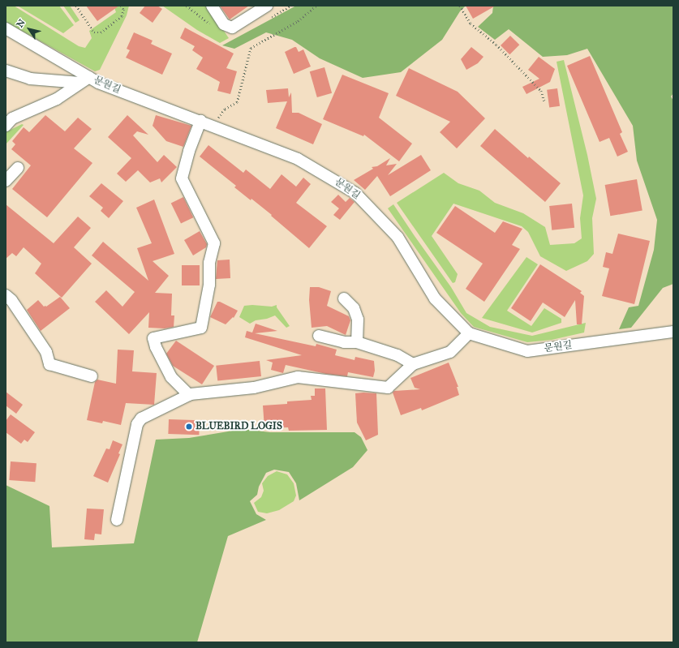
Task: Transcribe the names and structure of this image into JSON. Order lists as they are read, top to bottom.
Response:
{
  "streets": {
    "street": ["문원길"]
  },
  "places": ["BLUEBIRD LOGIS"],
  "north": "top left"
}
